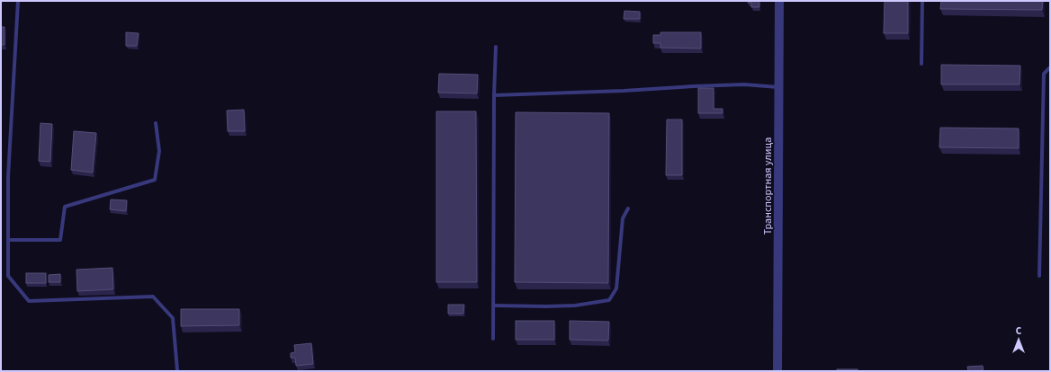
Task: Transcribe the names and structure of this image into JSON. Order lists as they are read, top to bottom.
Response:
{
  "streets": {
    "street": ["Транспортная улица"]
  },
  "north": "top"
}
